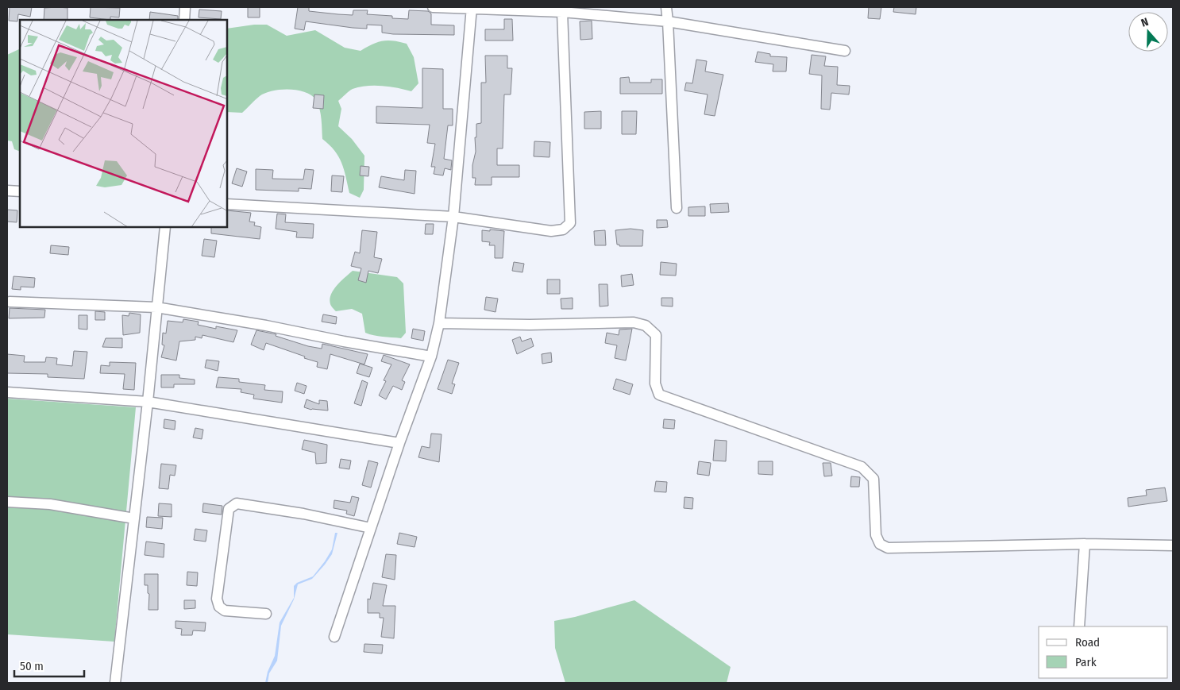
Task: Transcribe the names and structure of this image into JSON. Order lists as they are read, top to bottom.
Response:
{
  "legend": ["Road", "Park"],
  "scale_bar": "50 m",
  "north": "top"
}
